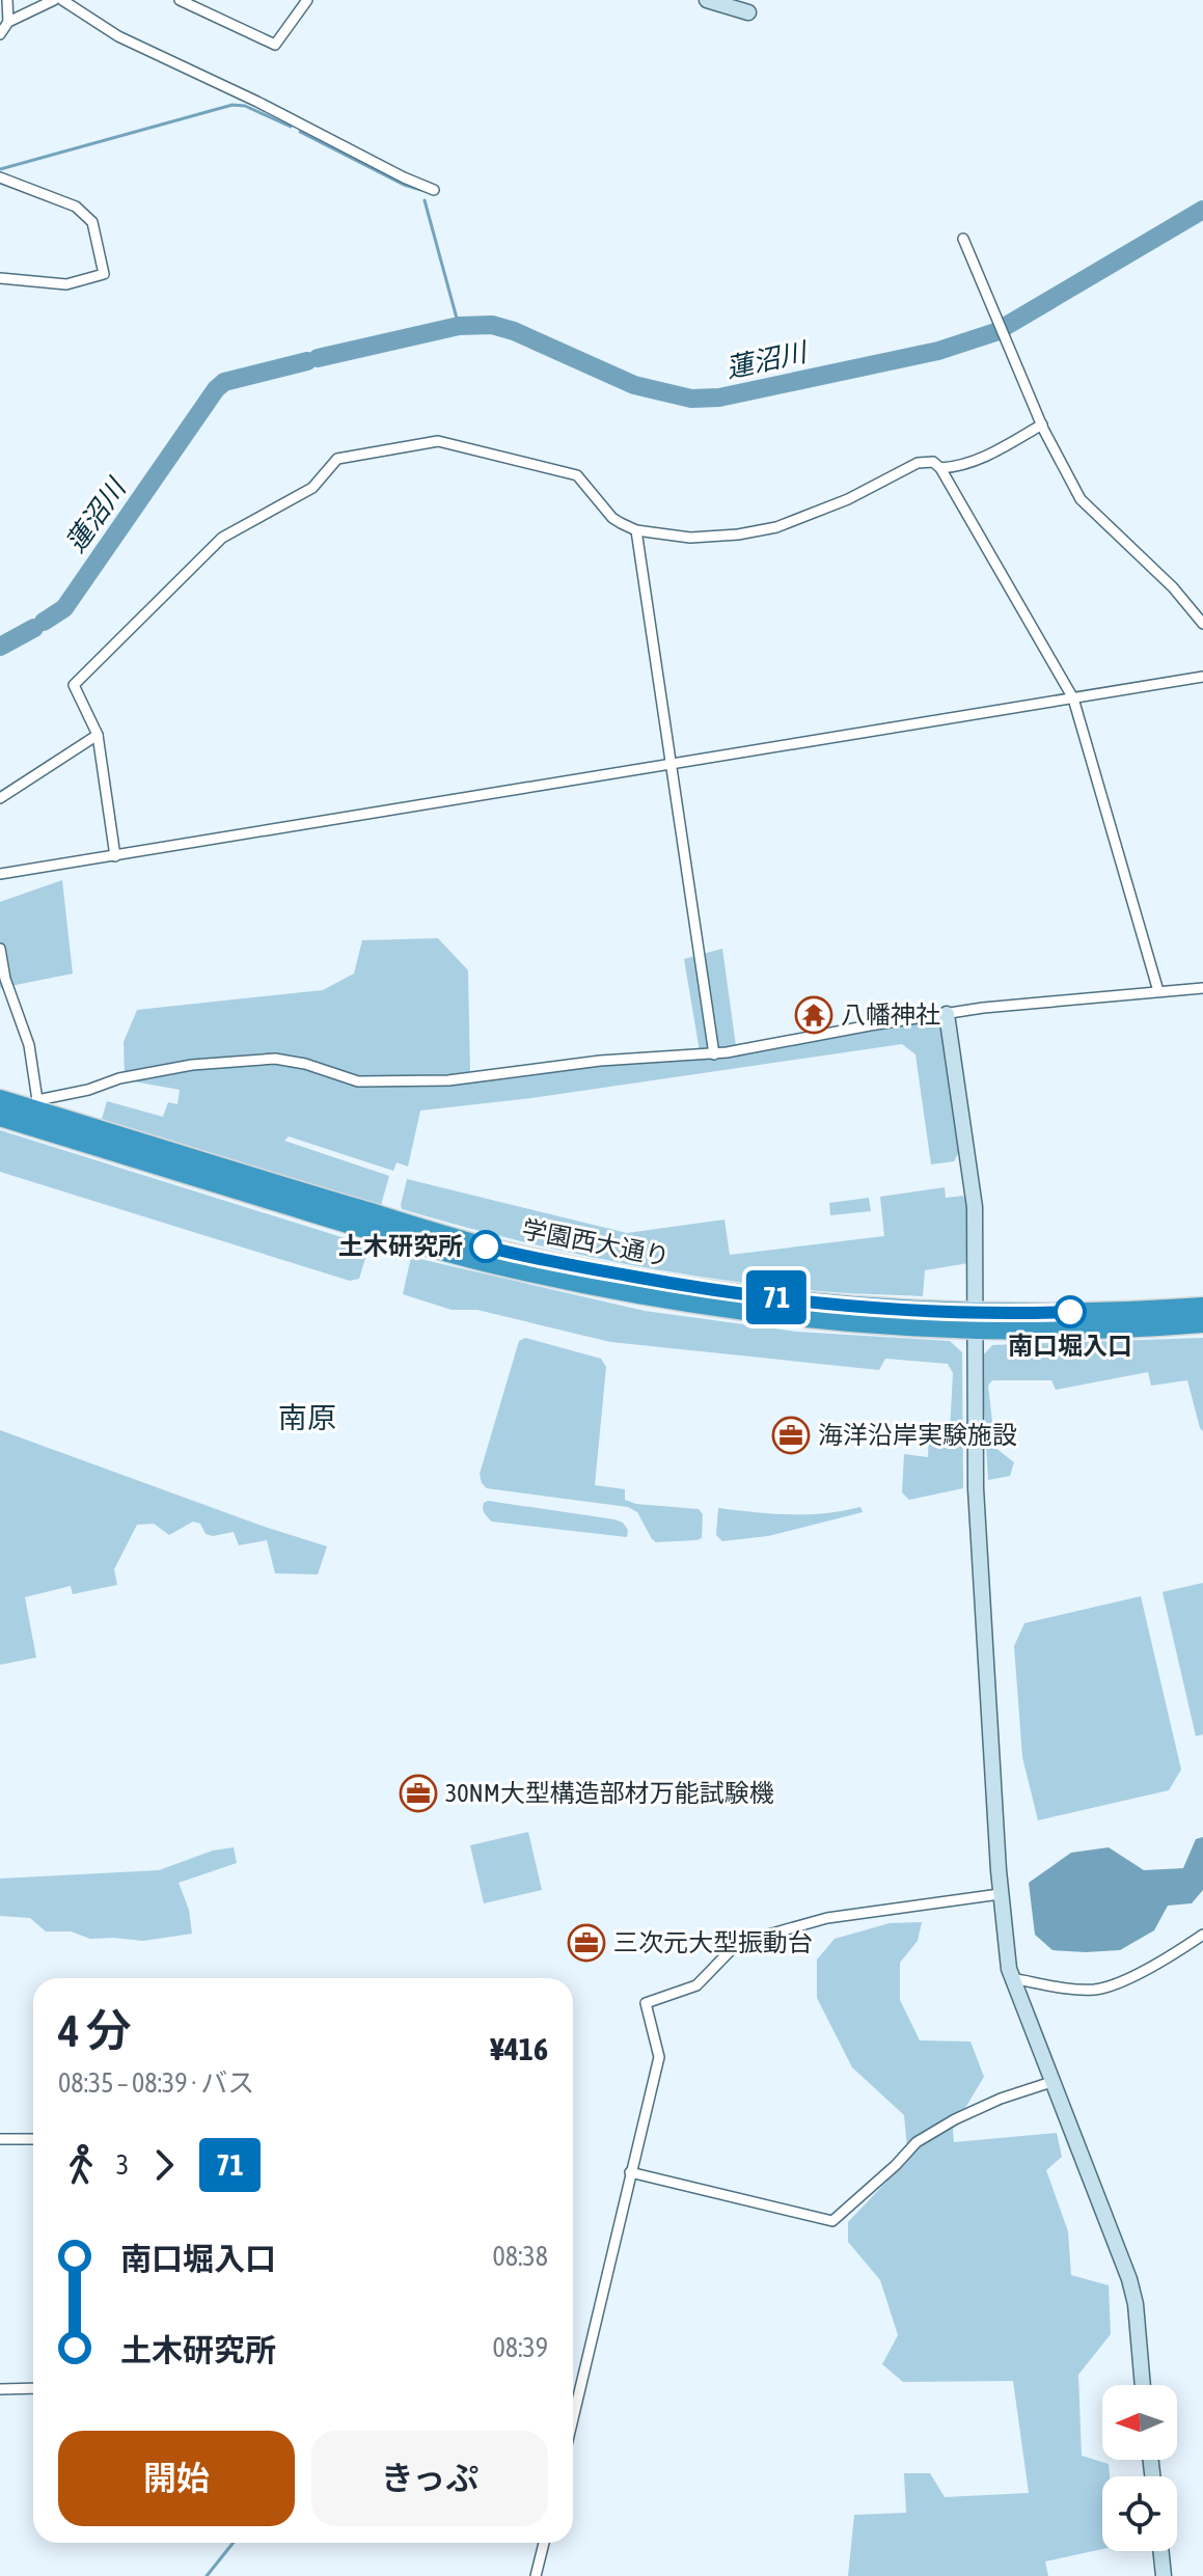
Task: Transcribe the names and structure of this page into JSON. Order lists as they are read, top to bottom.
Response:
{
  "streets": {
    "highway": ["学園西大通り"]
  },
  "districts": ["南原"],
  "water": ["蓮沼川"],
  "places": {
    "temple": ["八幡神社"],
    "other": ["土木研究所", "南口堀入口"],
    "office": ["海洋沿岸実験施設", "30NM大型構造部材万能試験機", "三次元大型振動台"]
  },
  "lines": ["bus line 71"],
  "north": "left",
  "page": {
    "on_map": "71",
    "heading": ["4 分", "08:35 – 08:39 · バス", "¥416"],
    "legs": ["3", "71"],
    "list": [
      {
        "name": "南口堀入口",
        "value": "08:38"
      },
      {
        "name": "土木研究所",
        "value": "08:39"
      }
    ],
    "buttons": ["開始", "きっぷ"]
  }
}
